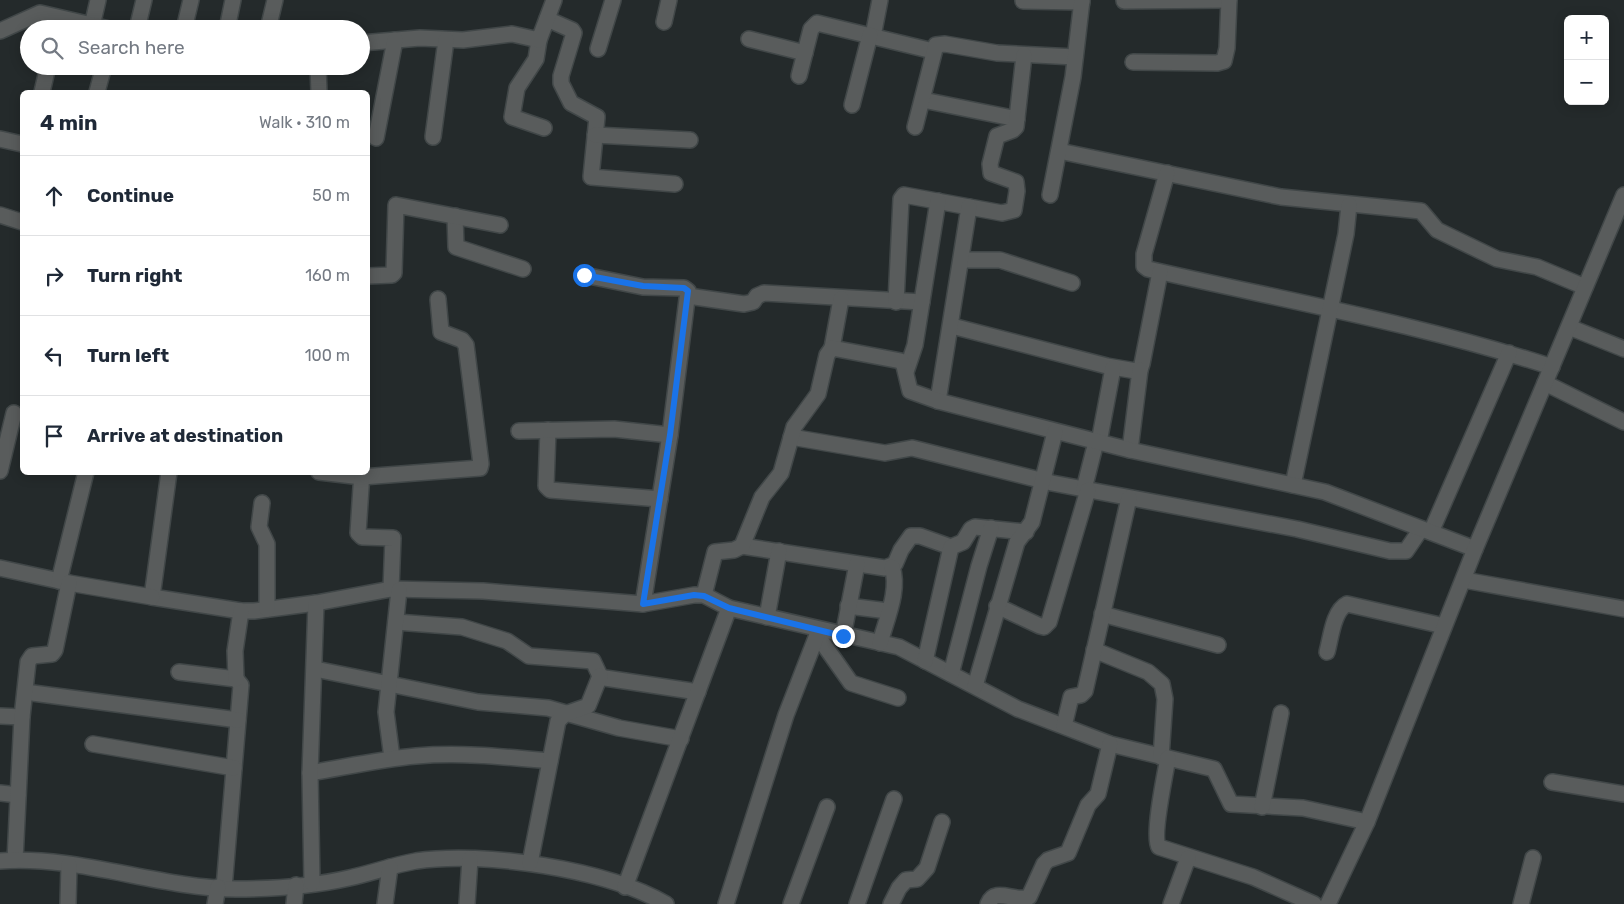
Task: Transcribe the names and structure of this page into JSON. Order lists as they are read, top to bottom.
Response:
{
  "page": {
    "map_buttons": ["+", "−"],
    "search": "Search here",
    "heading": ["4 min", "Walk · 310 m"],
    "list": [
      ["Continue", "50 m"],
      ["Turn right", "160 m"],
      ["Turn left", "100 m"],
      "Arrive at destination"
    ]
  }
}
